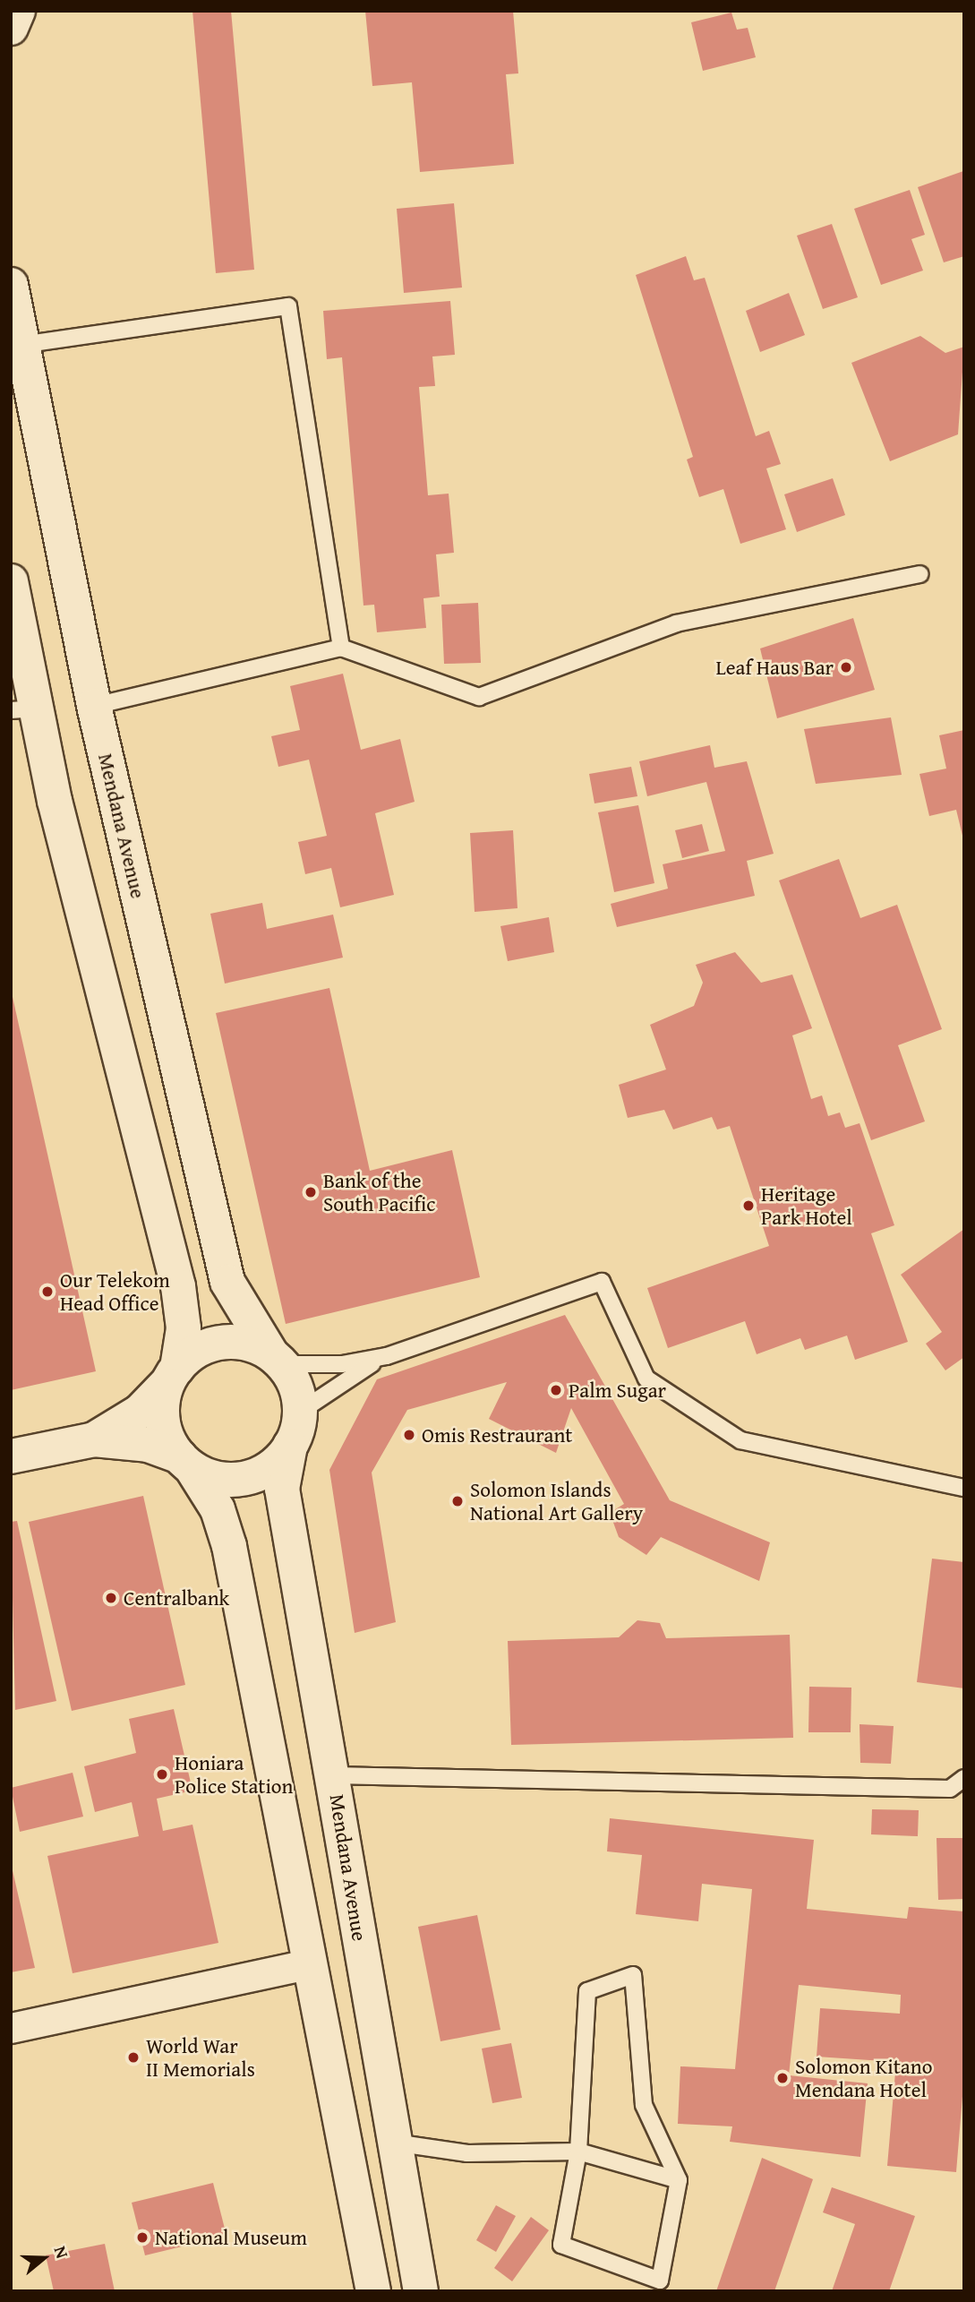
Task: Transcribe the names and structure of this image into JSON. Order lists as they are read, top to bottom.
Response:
{
  "streets": {
    "main road": ["Mendana Avenue"]
  },
  "places": [
    "Leaf Haus Bar",
    "Bank of the South Pacific",
    "Heritage Park Hotel",
    "Our Telekom Head Office",
    "Palm Sugar",
    "Omis Restraurant",
    "Solomon Islands National Art Gallery",
    "Centralbank",
    "Honiara Police Station",
    "World War II Memorials",
    "Solomon Kitano Mendana Hotel",
    "National Museum"
  ],
  "north": "right"
}
